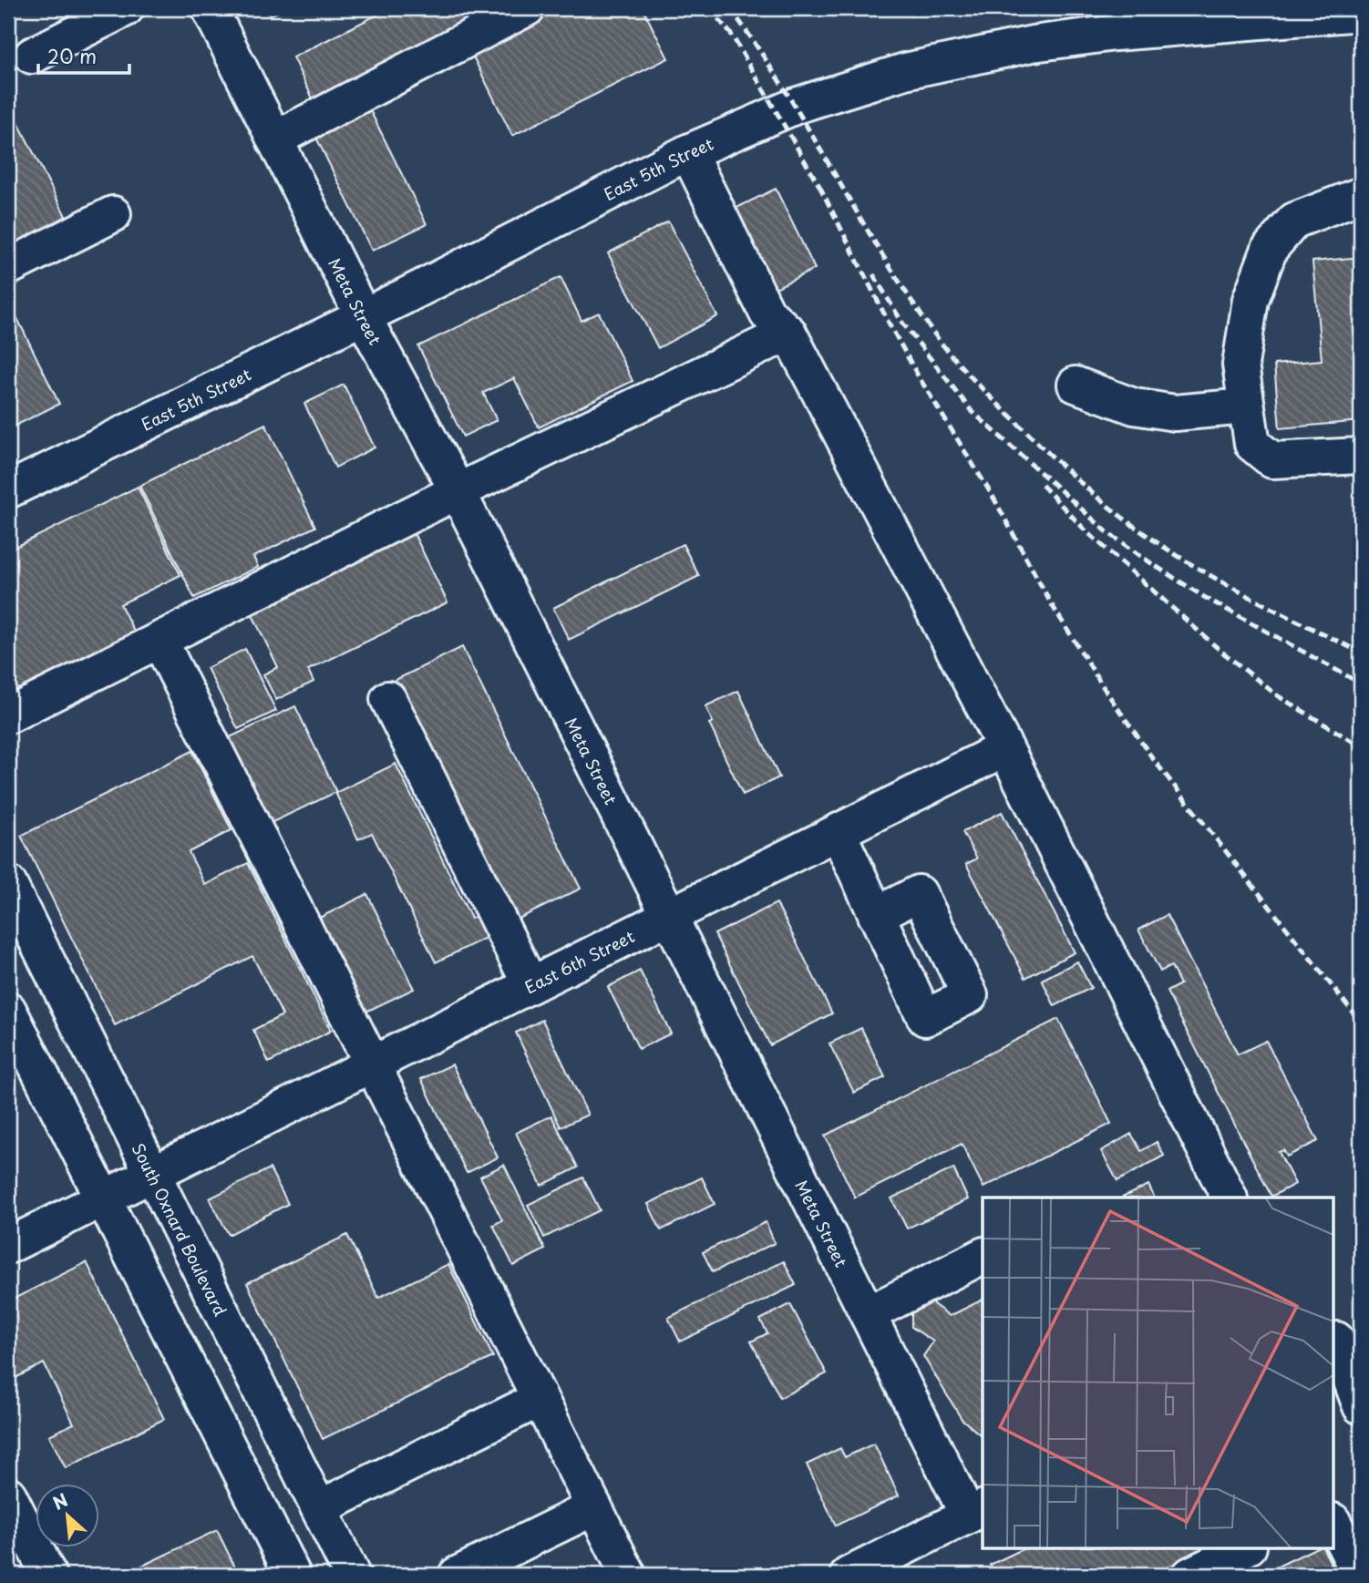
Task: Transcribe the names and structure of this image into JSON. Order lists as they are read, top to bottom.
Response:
{
  "streets": {
    "street": [
      "East 5th Street",
      "Meta Street",
      "East 6th Street",
      "South Oxnard Boulevard"
    ]
  },
  "crossings": [
    ["East 5th Street", "Meta Street"],
    ["Meta Street", "East 6th Street"],
    ["East 6th Street", "South Oxnard Boulevard"]
  ],
  "scale_bar": "20 m",
  "north": "top left"
}
